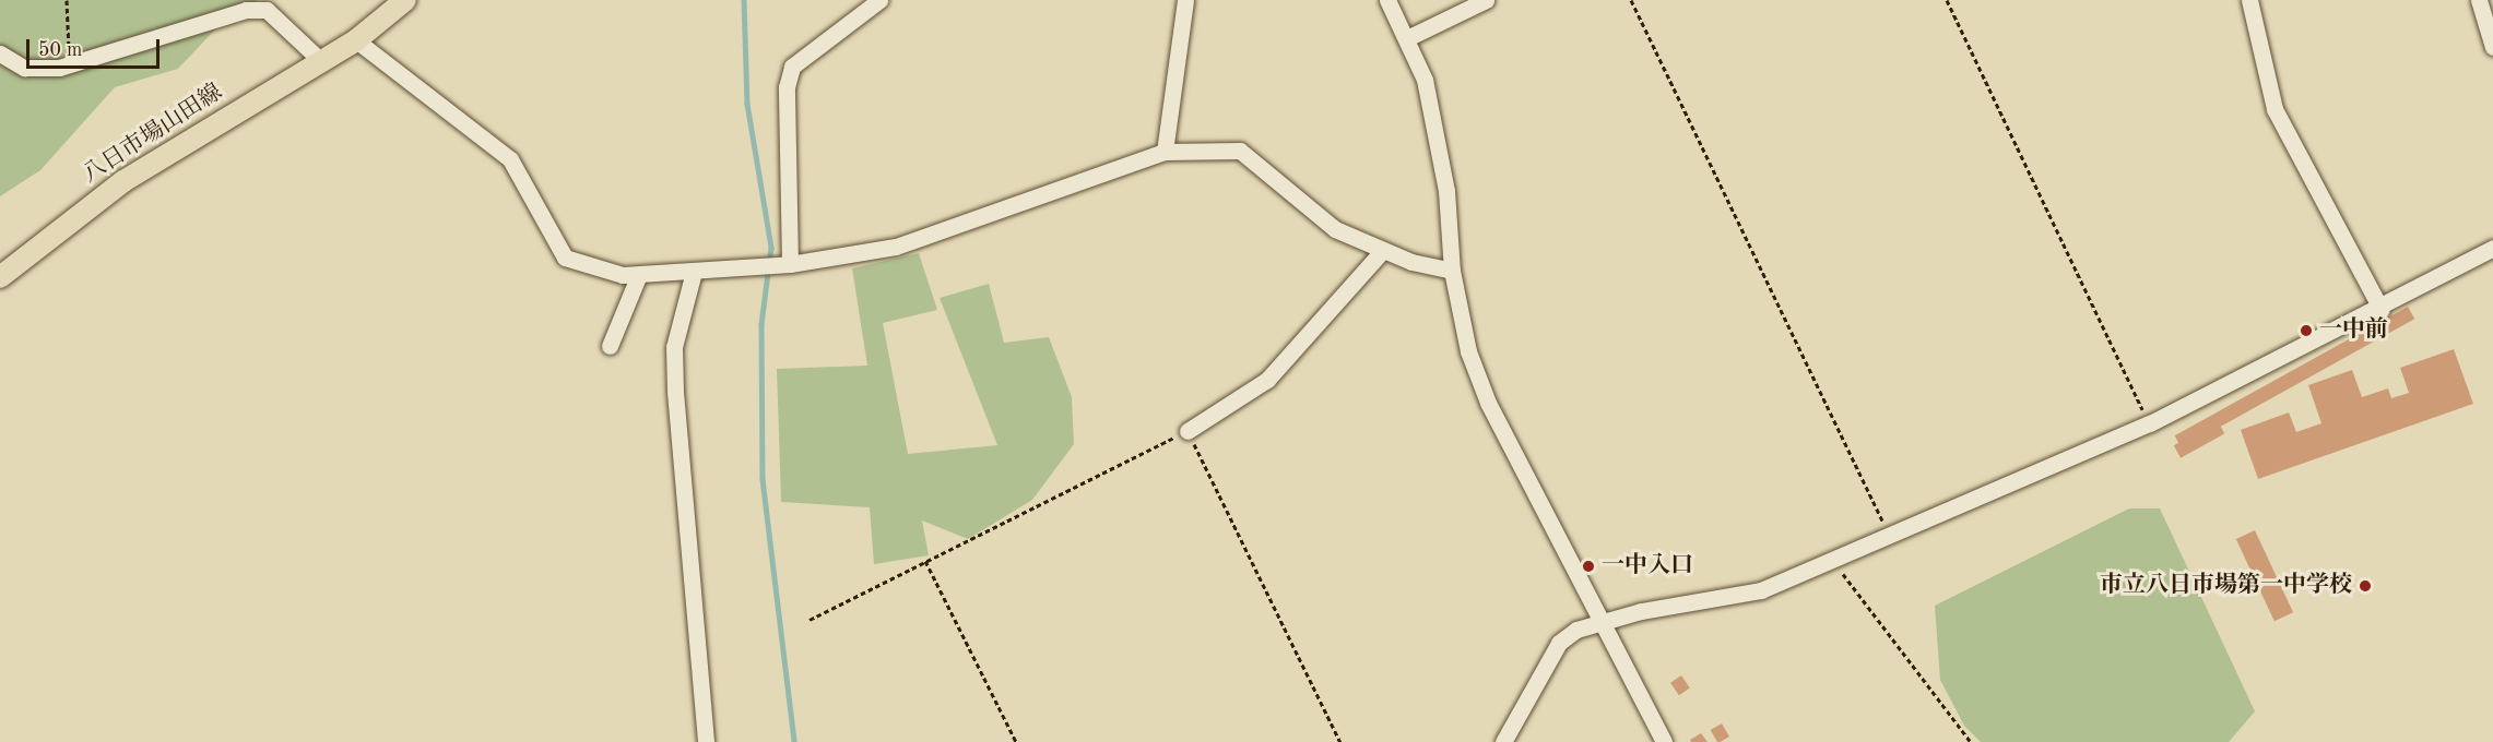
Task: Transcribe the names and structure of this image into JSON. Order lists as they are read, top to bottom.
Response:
{
  "streets": {
    "main road": ["八日市場山田線"]
  },
  "places": ["一中前", "一中入口", "市立八日市場第一中学校"],
  "scale_bar": "50 m"
}
